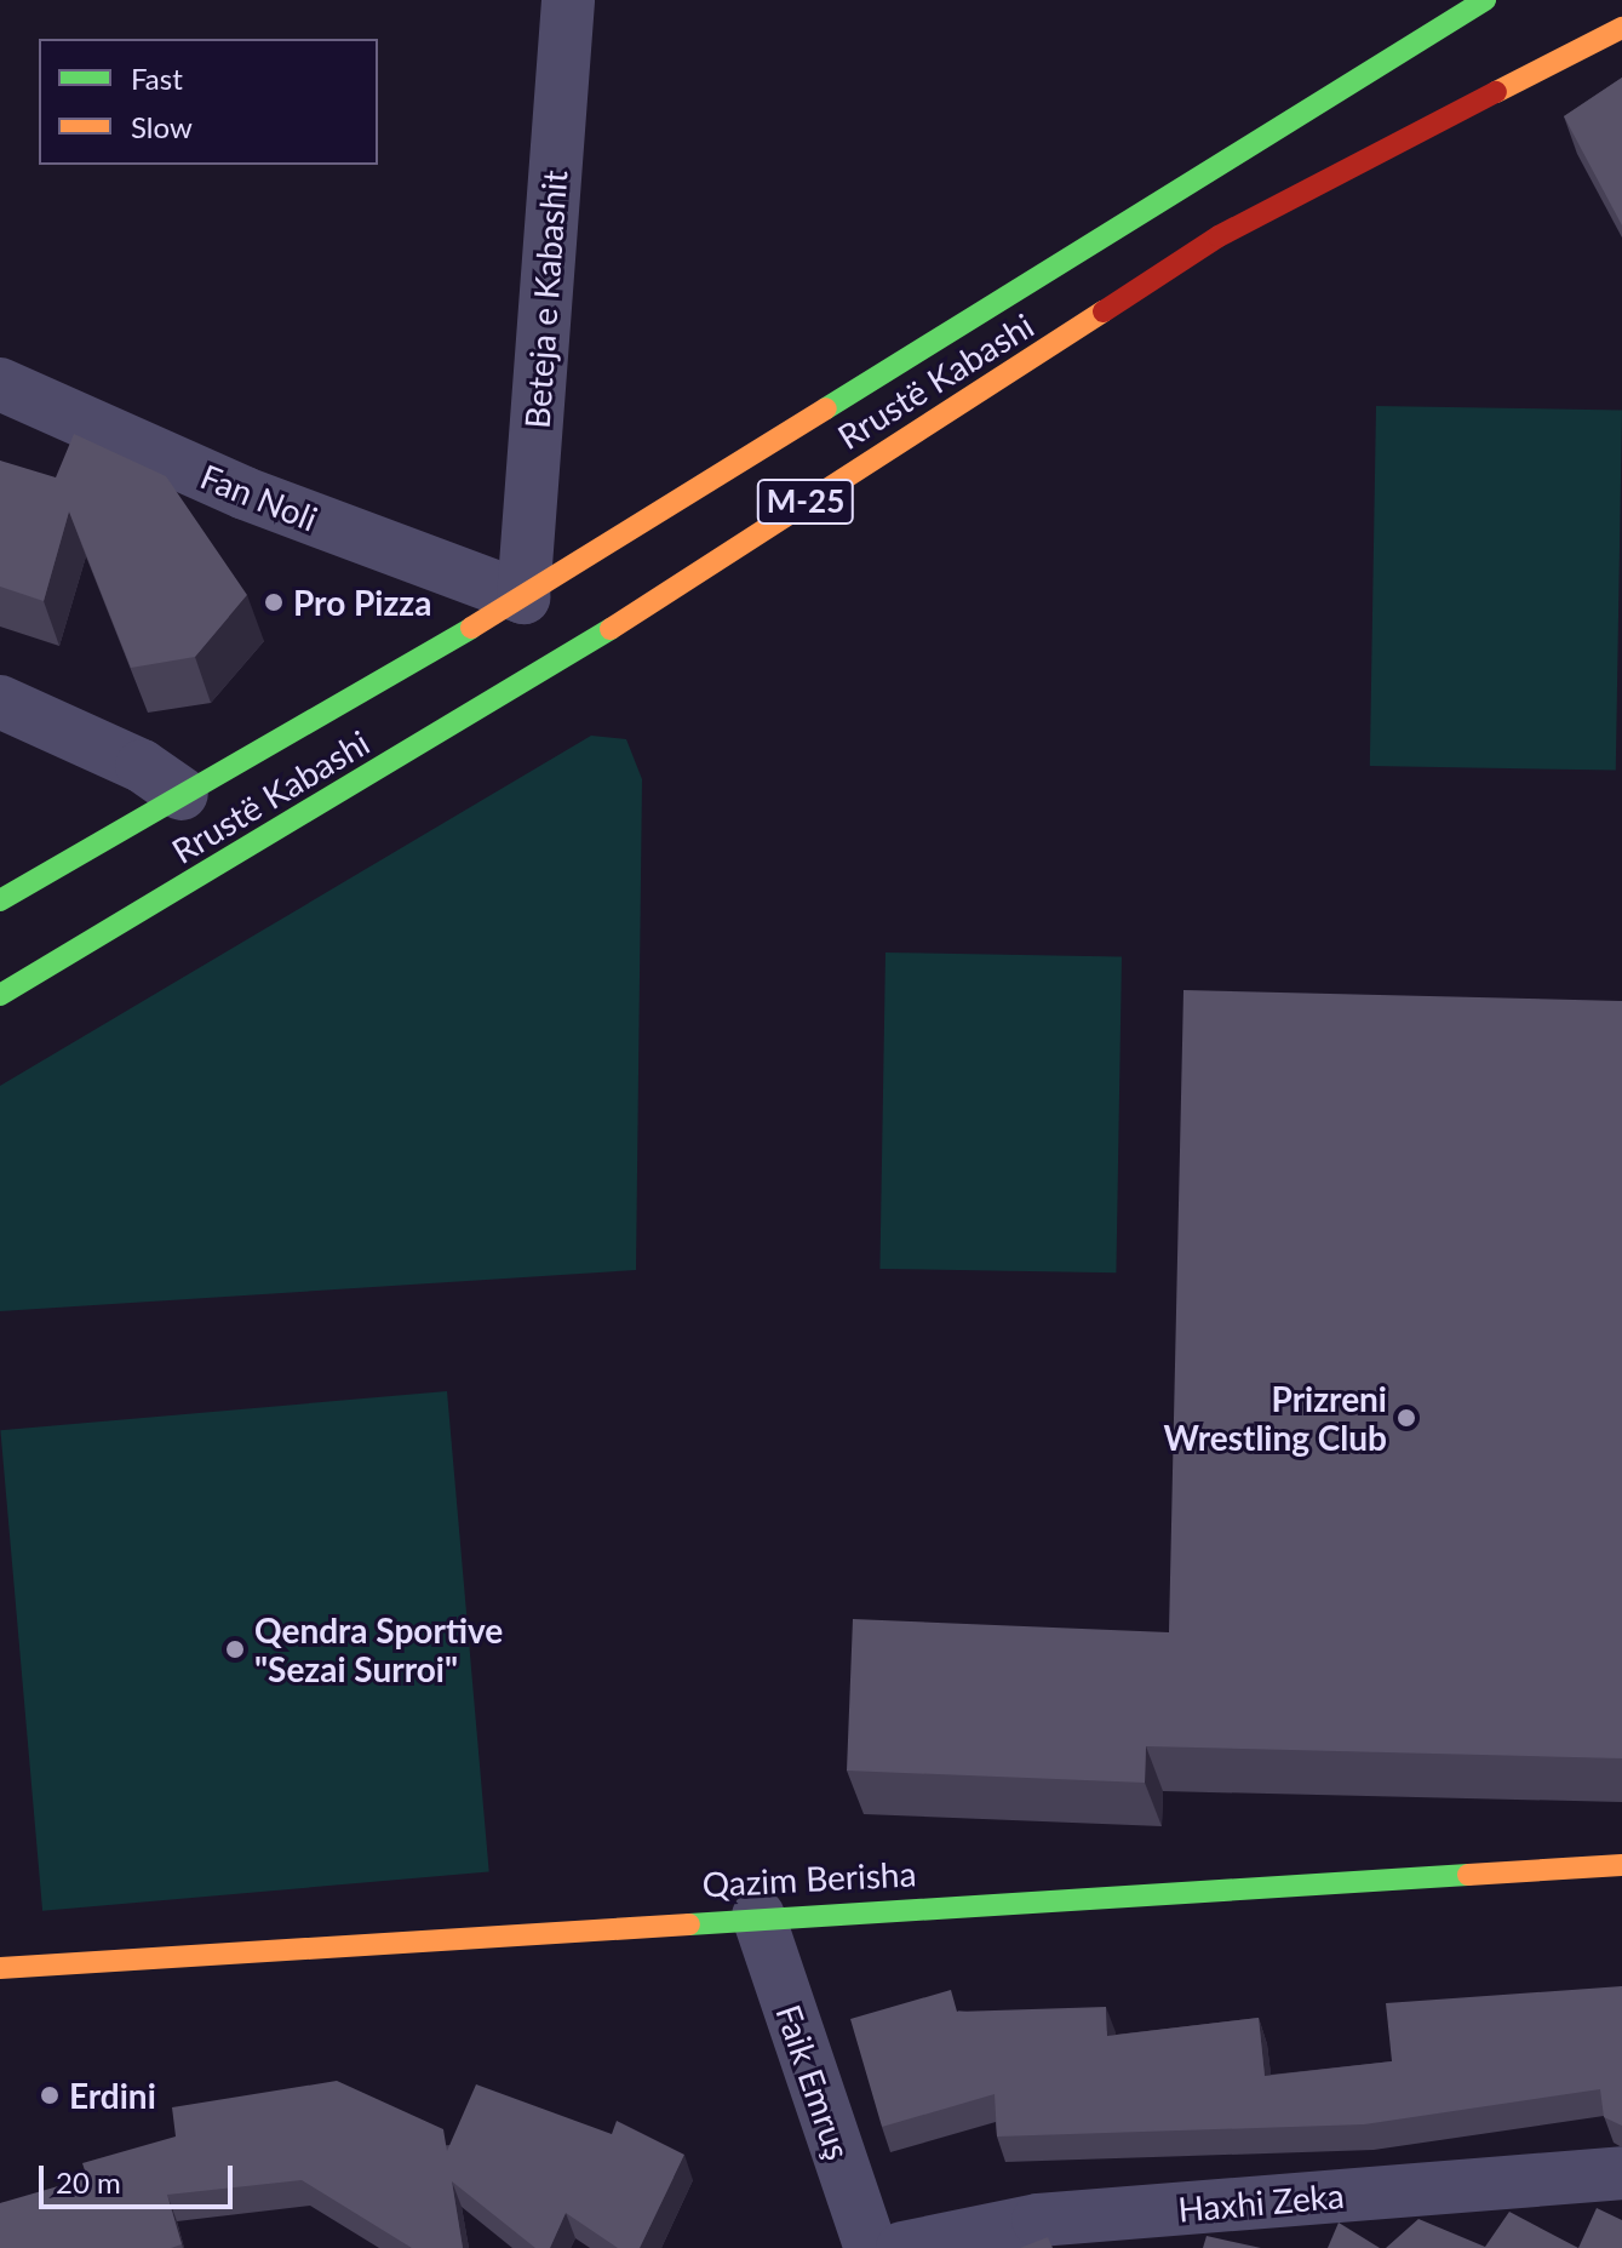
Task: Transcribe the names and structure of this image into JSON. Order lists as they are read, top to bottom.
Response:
{
  "streets": {
    "main road": ["Rrustë Kabashi", "M-25", "Qazim Berisha"],
    "street": [
      "Beteja e Kabashit",
      "Fan Noli",
      "Faik Emruş",
      "Haxhi Zeka"
    ]
  },
  "crossings": [
    ["Beteja e Kabashit", "Rrustë Kabashi"],
    ["Beteja e Kabashit", "Fan Noli"],
    ["Rrustë Kabashi", "Fan Noli"],
    ["Qazim Berisha", "Faik Emruş"]
  ],
  "places": [
    "Pro Pizza",
    "Prizreni Wrestling Club",
    "Qendra Sportive \"Sezai Surroi\"",
    "Erdini"
  ],
  "legend": ["Fast", "Slow"],
  "scale_bar": "20 m"
}
